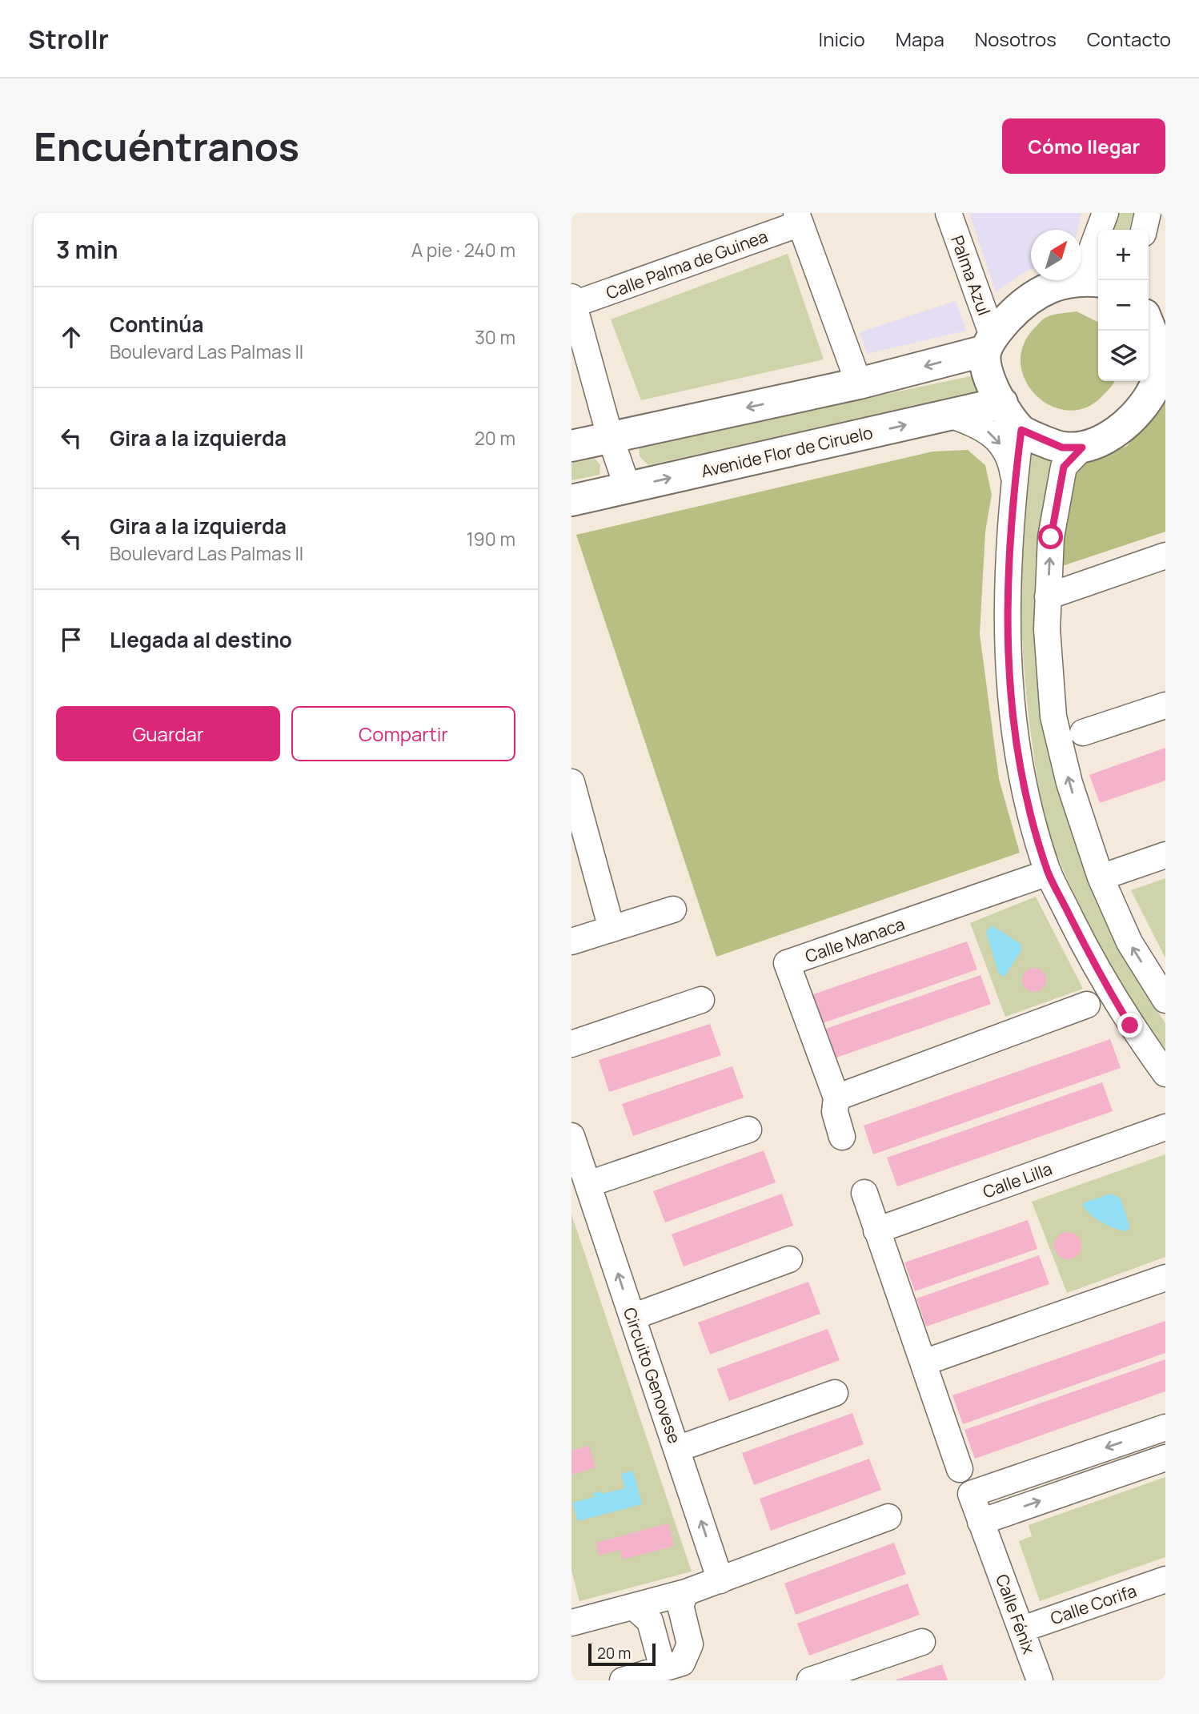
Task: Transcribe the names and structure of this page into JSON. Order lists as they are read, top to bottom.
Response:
{
  "streets": {
    "main road": ["Avenide Flor de Ciruelo"],
    "street": [
      "Calle Palma de Guinea",
      "Palma Azul",
      "Calle Manaca",
      "Calle Lilla",
      "Circuito Genovese",
      "Calle Corifa",
      "Calle Fénix"
    ]
  },
  "crossings": [
    ["Calle Corifa", "Calle Fénix"]
  ],
  "one_way": ["Circuito Genovese"],
  "scale_bar": "20 m",
  "north": "top right",
  "page": {
    "header": "Strollr",
    "nav": [
      "Inicio",
      "Mapa",
      "Nosotros",
      "Contacto"
    ],
    "buttons": [
      "Cómo llegar",
      ["Guardar", "Compartir"]
    ],
    "title": "Encuéntranos",
    "heading": ["3 min", "A pie · 240 m"],
    "map_buttons": ["+", "−"],
    "list": [
      ["Continúa", "Boulevard Las Palmas II", "30 m"],
      ["Gira a la izquierda", "20 m"],
      ["Gira a la izquierda", "Boulevard Las Palmas II", "190 m"],
      "Llegada al destino"
    ],
    "scale": "20 m"
  }
}
